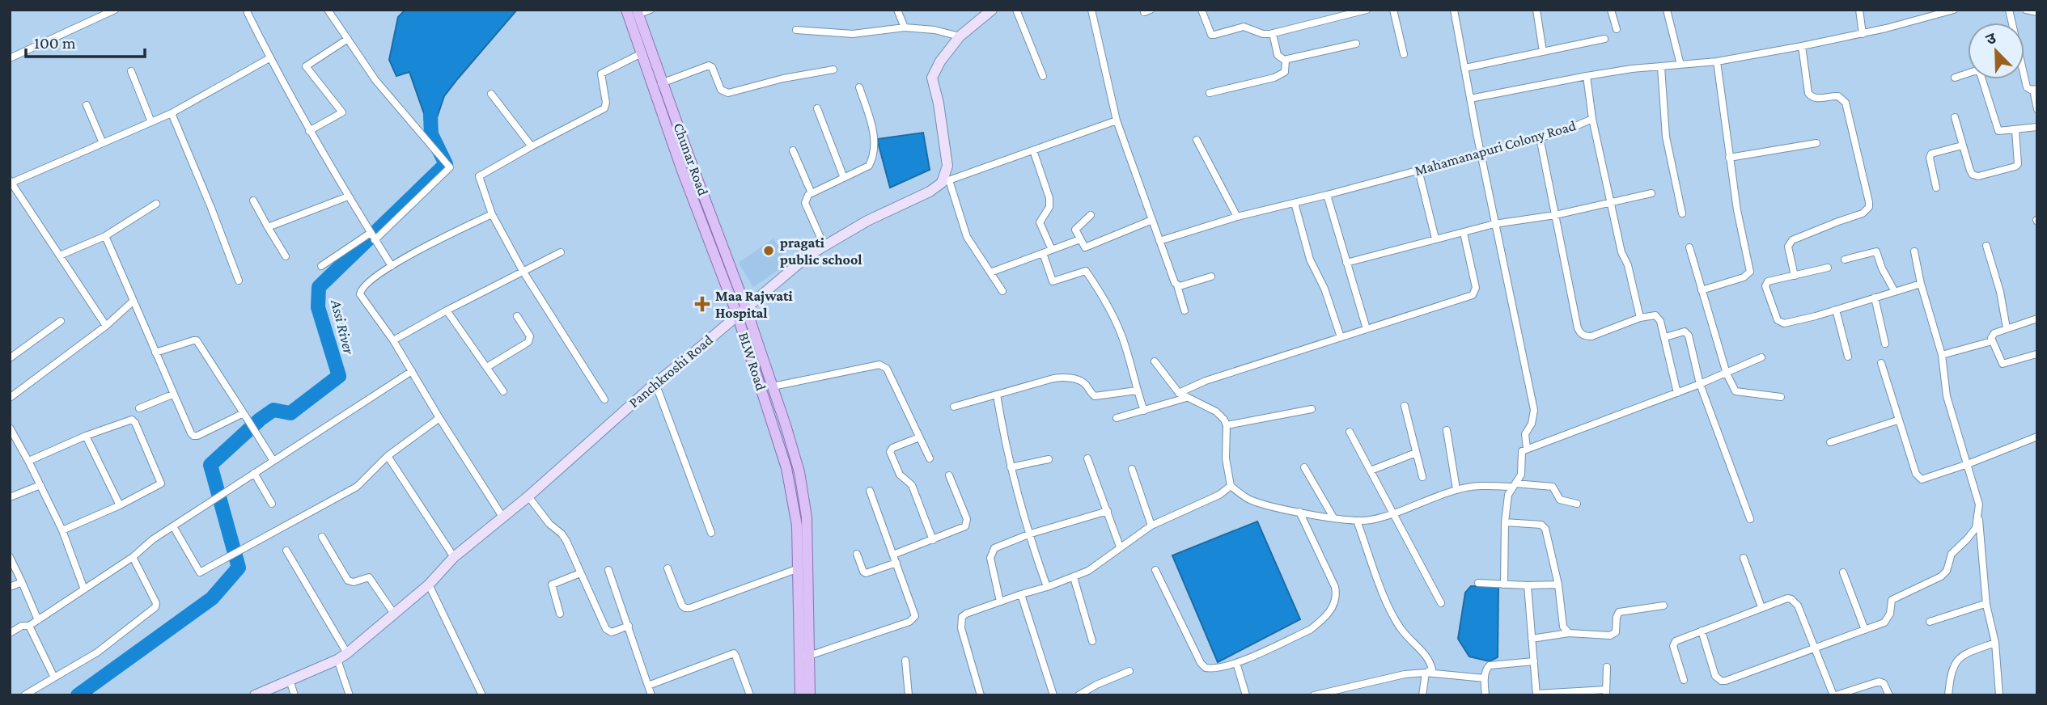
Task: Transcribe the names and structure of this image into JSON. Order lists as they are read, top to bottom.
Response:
{
  "streets": {
    "main road": ["Chunar Road", "BLW Road"],
    "street": ["Mahamanapuri Colony Road", "Panchkroshi Road"]
  },
  "crossings": [
    ["Chunar Road", "BLW Road"],
    ["Chunar Road", "Panchkroshi Road"],
    ["BLW Road", "Panchkroshi Road"]
  ],
  "water": ["Assi River"],
  "places": {
    "other": ["pragati public school"],
    "health": ["Maa Rajwati Hospital"]
  },
  "scale_bar": "100 m",
  "north": "top left"
}
